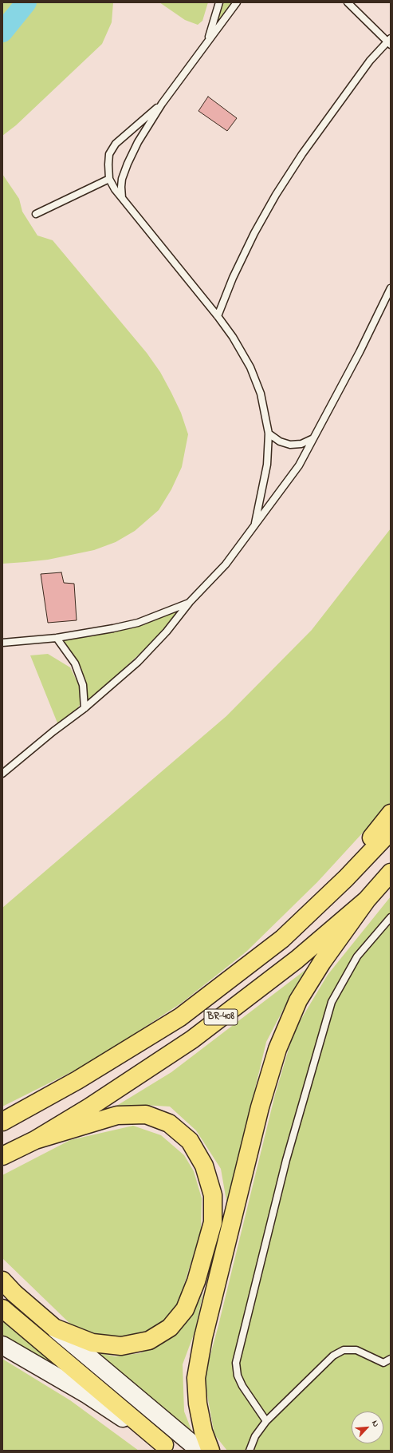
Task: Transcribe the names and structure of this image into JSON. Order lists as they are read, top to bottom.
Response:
{
  "streets": {
    "highway": ["BR-408"]
  },
  "north": "top right"
}
